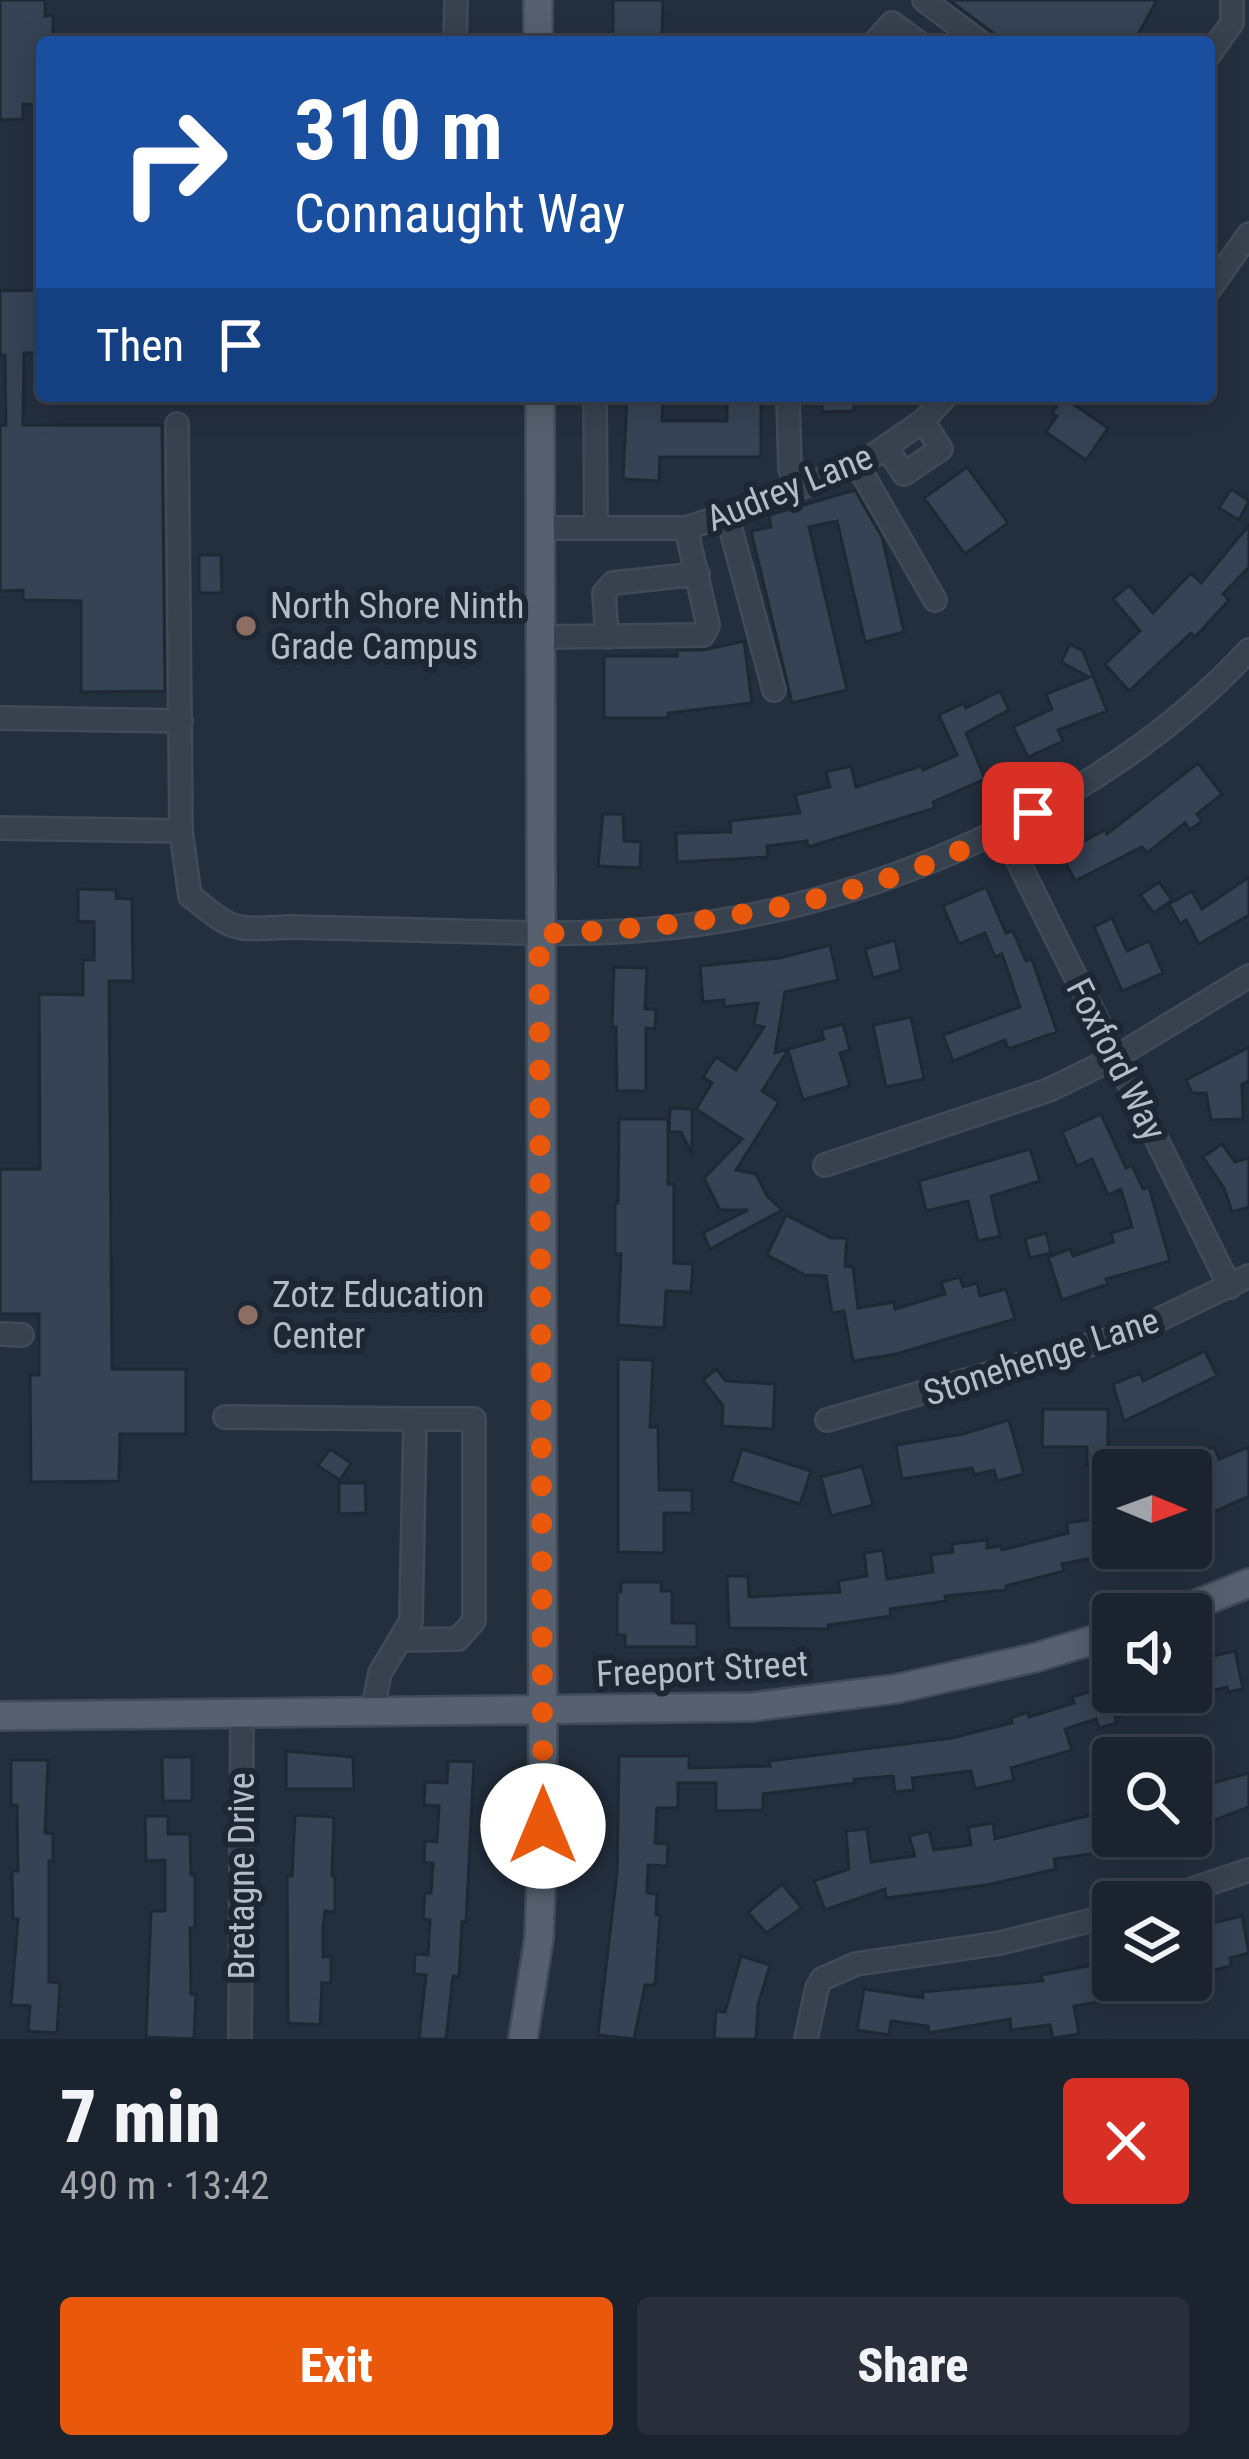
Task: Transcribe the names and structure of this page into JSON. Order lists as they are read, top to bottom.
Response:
{
  "streets": {
    "main road": ["Freeport Street"],
    "street": [
      "Audrey Lane",
      "Foxford Way",
      "Stonehenge Lane",
      "Bretagne Drive"
    ]
  },
  "crossings": [
    ["Foxford Way", "Stonehenge Lane"],
    ["Freeport Street", "Bretagne Drive"]
  ],
  "places": ["North Shore Ninth Grade Campus", "Zotz Education Center"],
  "north": "right",
  "page": {
    "turn": ["310 m", "Connaught Way"],
    "then": "Then",
    "heading": ["7 min", "490 m · 13:42"],
    "buttons": ["Exit", "Share"]
  }
}
